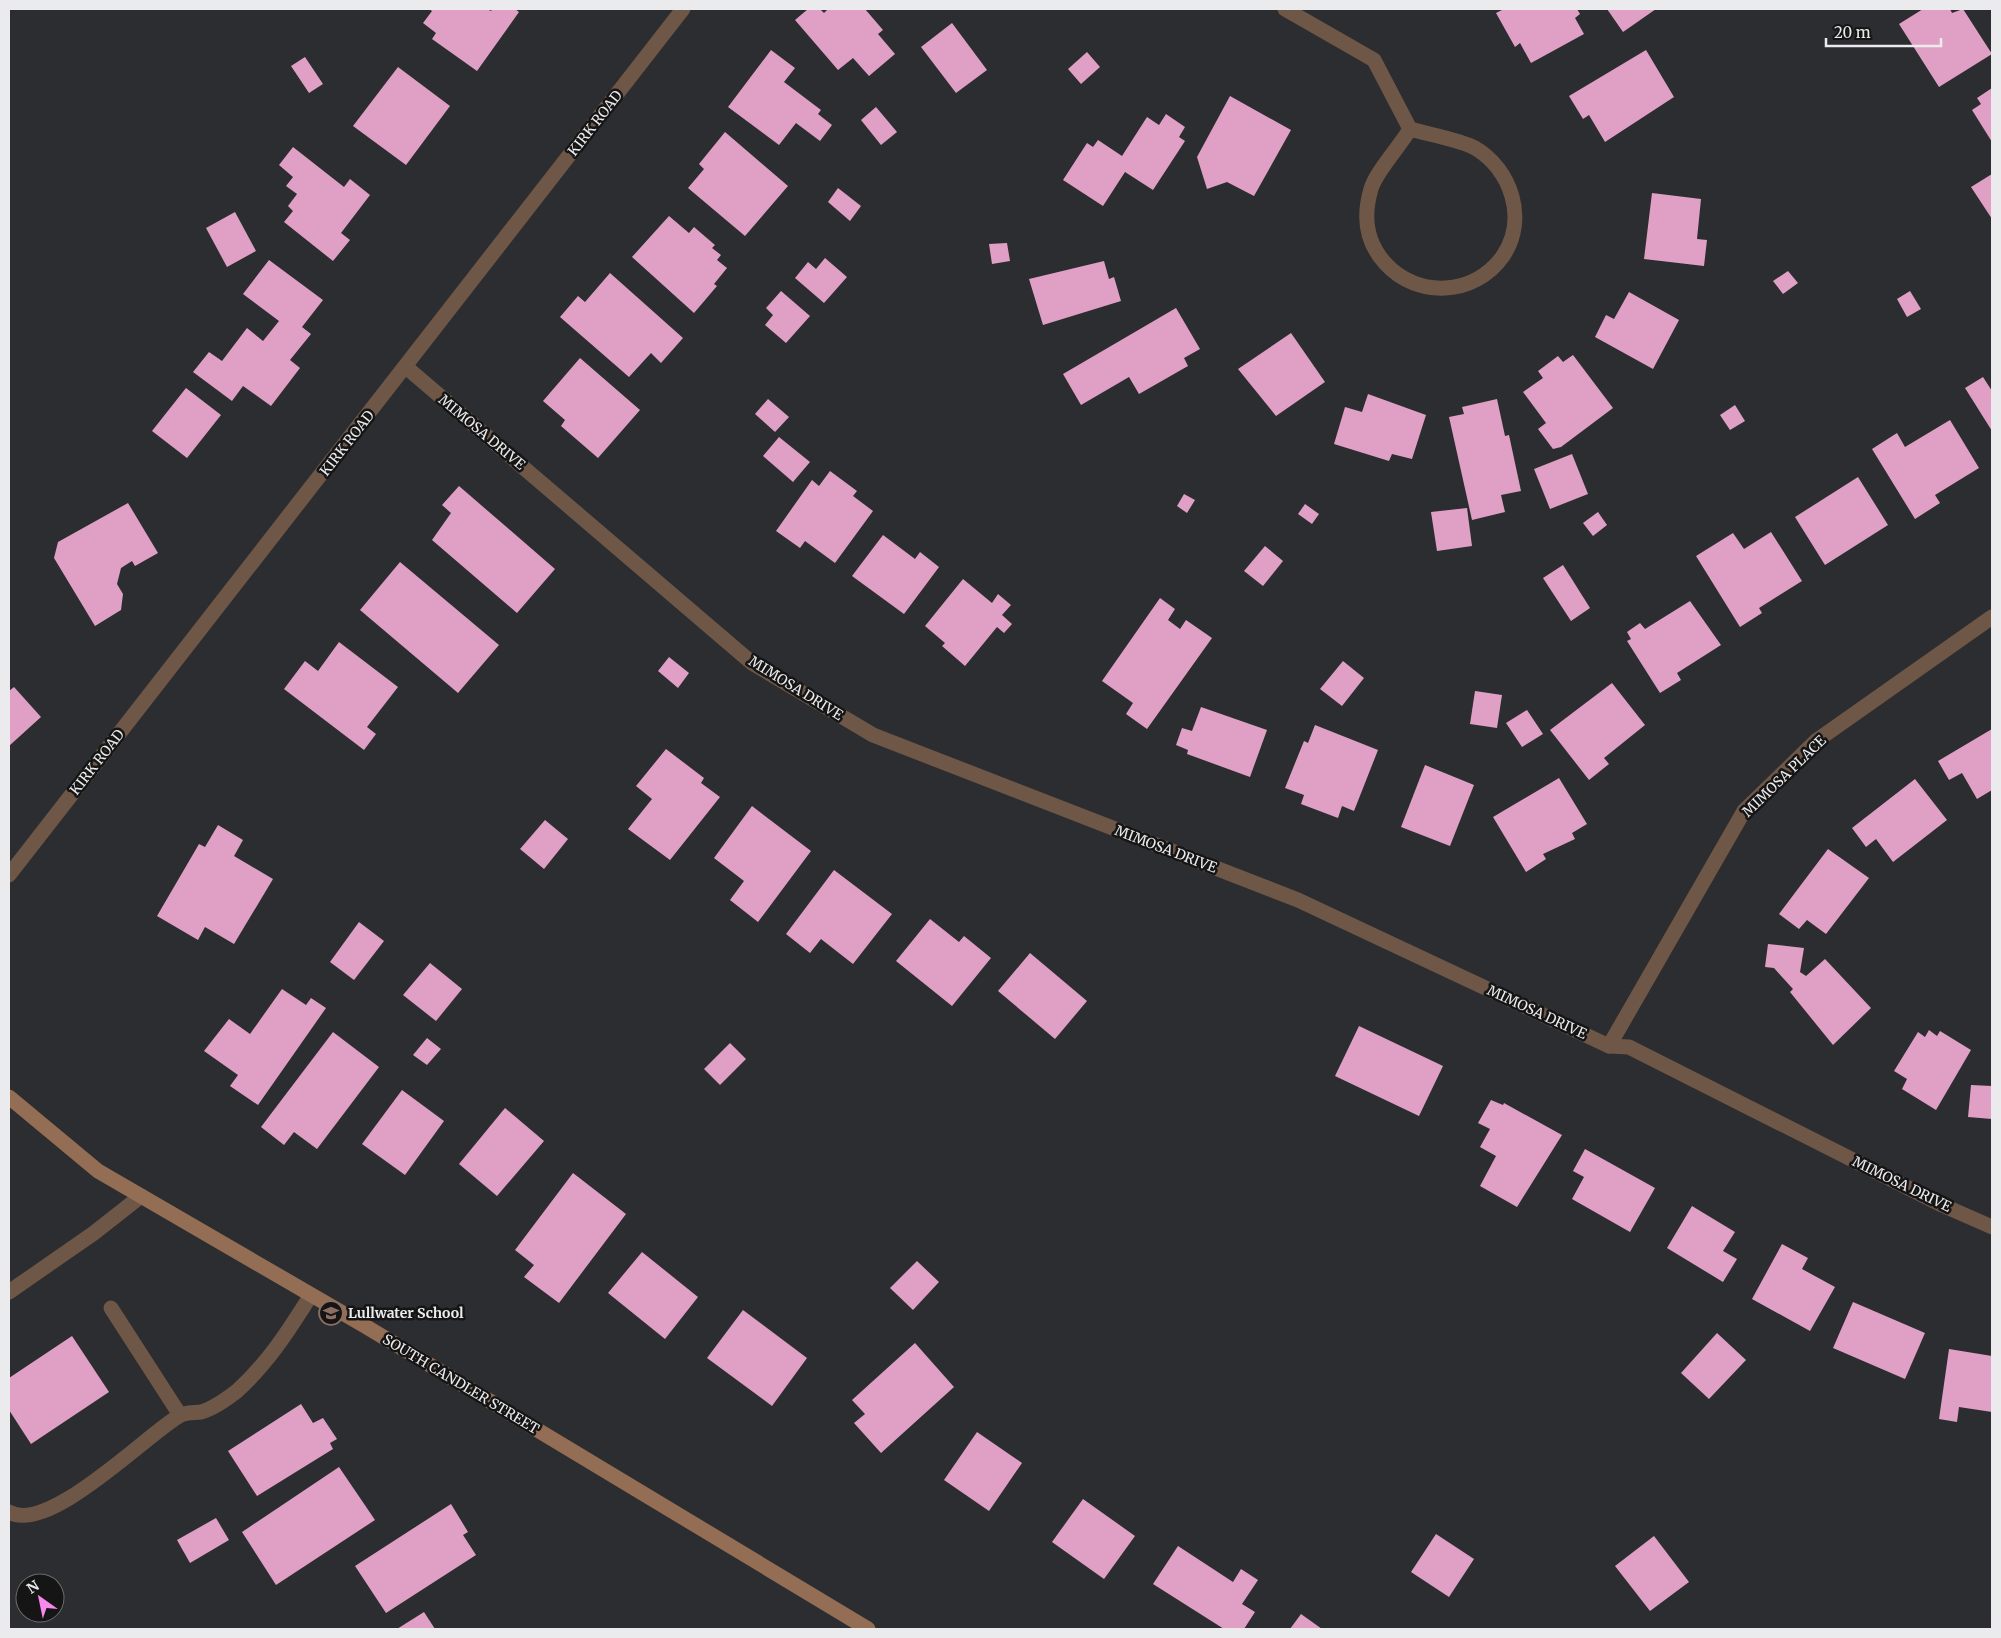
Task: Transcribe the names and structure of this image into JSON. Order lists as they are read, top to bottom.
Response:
{
  "streets": {
    "main road": ["SOUTH CANDLER STREET"],
    "street": ["KIRK ROAD", "MIMOSA DRIVE", "MIMOSA PLACE"]
  },
  "crossings": [
    ["KIRK ROAD", "MIMOSA DRIVE"],
    ["MIMOSA DRIVE", "MIMOSA PLACE"]
  ],
  "places": {
    "school or university": ["Lullwater School"]
  },
  "scale_bar": "20 m",
  "north": "top left"
}
